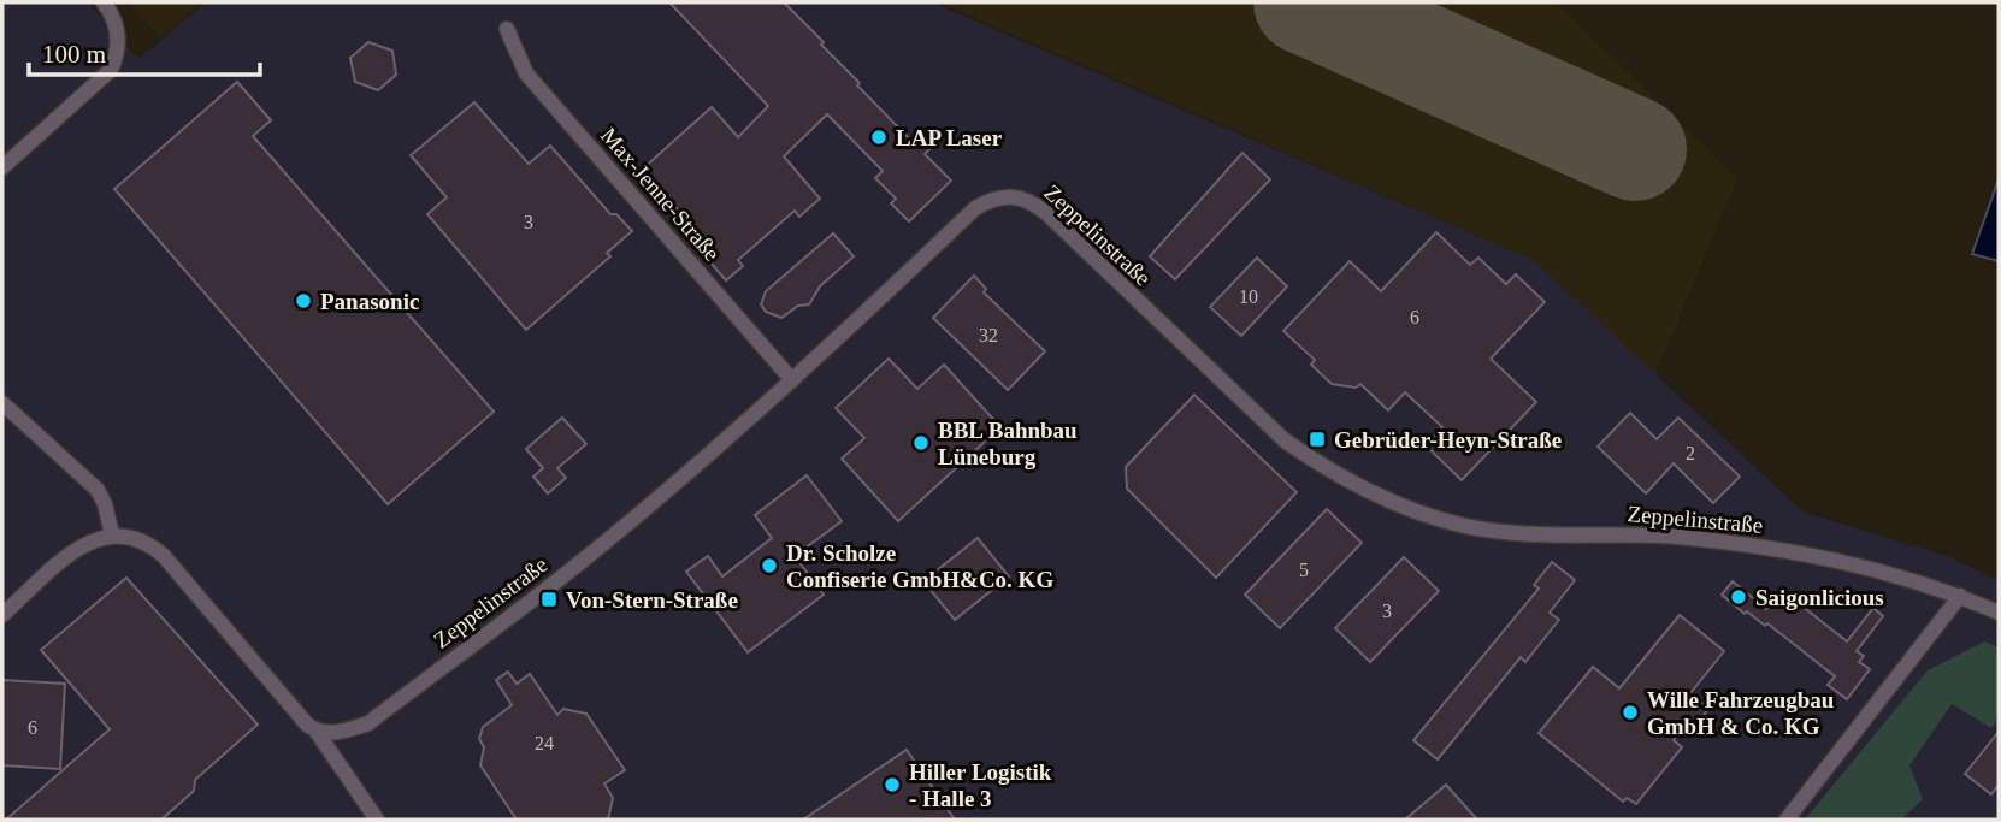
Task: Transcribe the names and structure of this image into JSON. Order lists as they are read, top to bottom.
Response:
{
  "streets": {
    "street": ["Max-Jenne-Straße", "Zeppelinstraße"]
  },
  "crossings": [
    ["Max-Jenne-Straße", "Zeppelinstraße"]
  ],
  "places": {
    "other": [
      "LAP Laser",
      "Panasonic",
      "BBL Bahnbau Lüneburg",
      "Dr. Scholze Confiserie GmbH&Co. KG",
      "Saigonlicious",
      "Wille Fahrzeugbau GmbH & Co. KG",
      "Hiller Logistik - Halle 3"
    ],
    "transit": ["Gebrüder-Heyn-Straße", "Von-Stern-Straße"]
  },
  "house_numbers": [
    "3",
    "10",
    "6",
    "32",
    "2",
    "5",
    "3",
    "6",
    "24"
  ],
  "scale_bar": "100 m"
}
